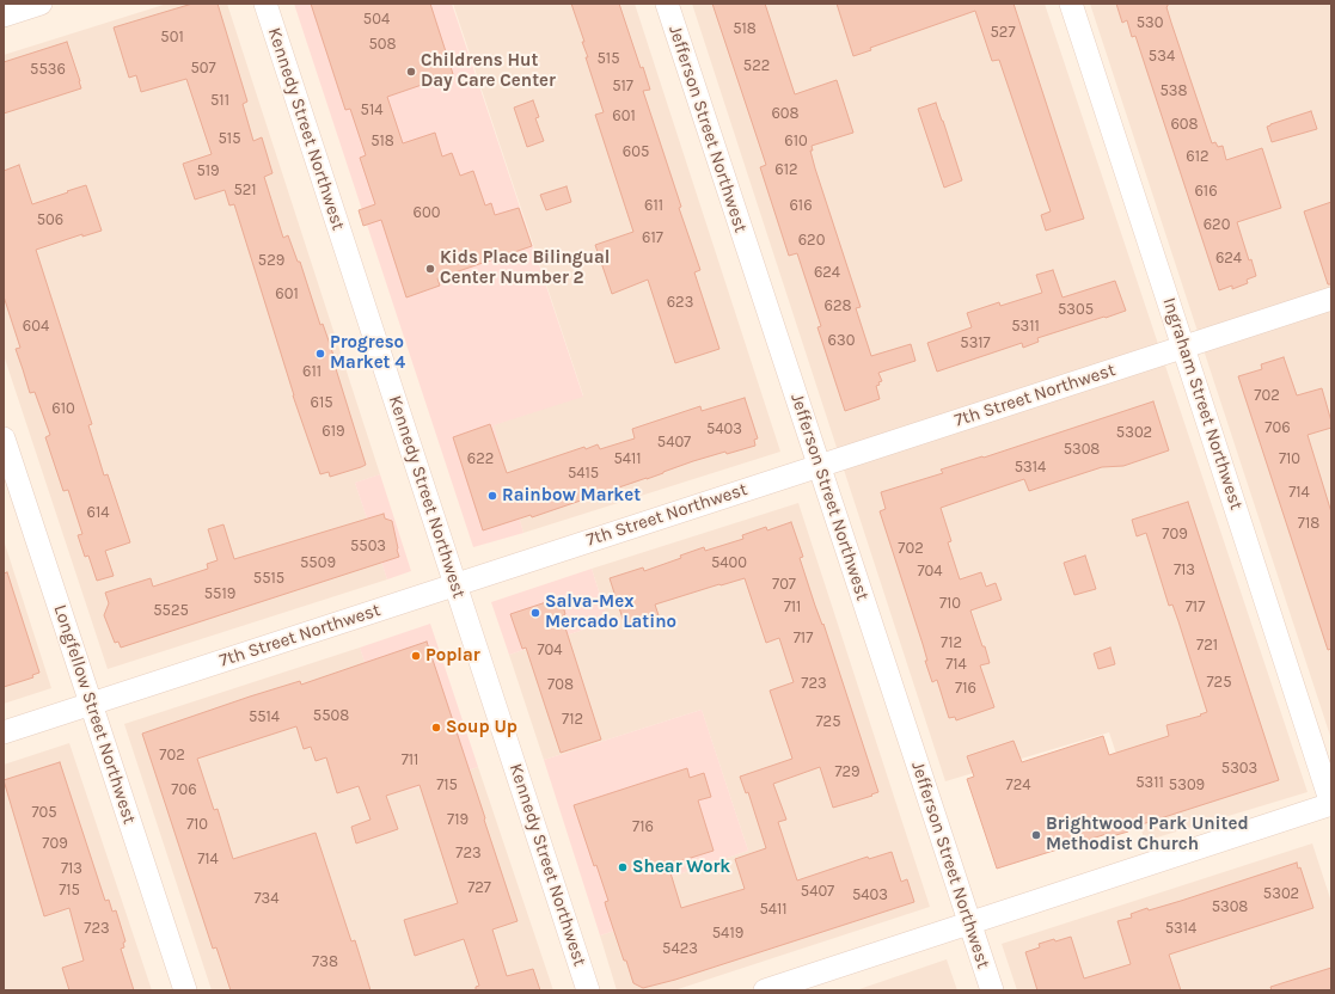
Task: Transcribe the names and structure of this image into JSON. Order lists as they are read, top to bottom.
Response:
{
  "streets": {
    "street": [
      "Kennedy Street Northwest",
      "Jefferson Street Northwest",
      "7th Street Northwest",
      "Ingraham Street Northwest",
      "Longfellow Street Northwest"
    ]
  },
  "crossings": [
    ["Kennedy Street Northwest", "7th Street Northwest"],
    ["Jefferson Street Northwest", "7th Street Northwest"],
    ["7th Street Northwest", "Ingraham Street Northwest"],
    ["7th Street Northwest", "Longfellow Street Northwest"]
  ],
  "places": [
    "Childrens Hut Day Care Center",
    "Kids Place Bilingual Center Number 2",
    "Progreso Market 4",
    "Rainbow Market",
    "Salva-Mex Mercado Latino",
    "Poplar",
    "Soup Up",
    "Brightwood Park United Methodist Church",
    "Shear Work"
  ],
  "house_numbers": [
    "504",
    "530",
    "518",
    "527",
    "501",
    "508",
    "534",
    "515",
    "522",
    "507",
    "5536",
    "517",
    "538",
    "511",
    "514",
    "608",
    "601",
    "608",
    "515",
    "518",
    "610",
    "605",
    "612",
    "612",
    "519",
    "521",
    "616",
    "611",
    "616",
    "600",
    "506",
    "620",
    "617",
    "620",
    "624",
    "529",
    "624",
    "601",
    "623",
    "628",
    "5305",
    "604",
    "5311",
    "630",
    "5317",
    "611",
    "702",
    "615",
    "610",
    "706",
    "5403",
    "619",
    "5302",
    "5407",
    "5308",
    "622",
    "5411",
    "710",
    "5314",
    "5415",
    "714",
    "614",
    "718",
    "709",
    "5503",
    "702",
    "5509",
    "5400",
    "713",
    "704",
    "5515",
    "707",
    "5519",
    "710",
    "711",
    "717",
    "5525",
    "717",
    "712",
    "721",
    "704",
    "714",
    "725",
    "723",
    "708",
    "716",
    "5508",
    "5514",
    "712",
    "725",
    "702",
    "711",
    "5303",
    "729",
    "5311",
    "715",
    "724",
    "5309",
    "706",
    "705",
    "719",
    "710",
    "716",
    "709",
    "723",
    "714",
    "713",
    "727",
    "715",
    "5407",
    "5302",
    "5403",
    "734",
    "5308",
    "5411",
    "723",
    "5314",
    "5419",
    "5423",
    "738"
  ]
}
